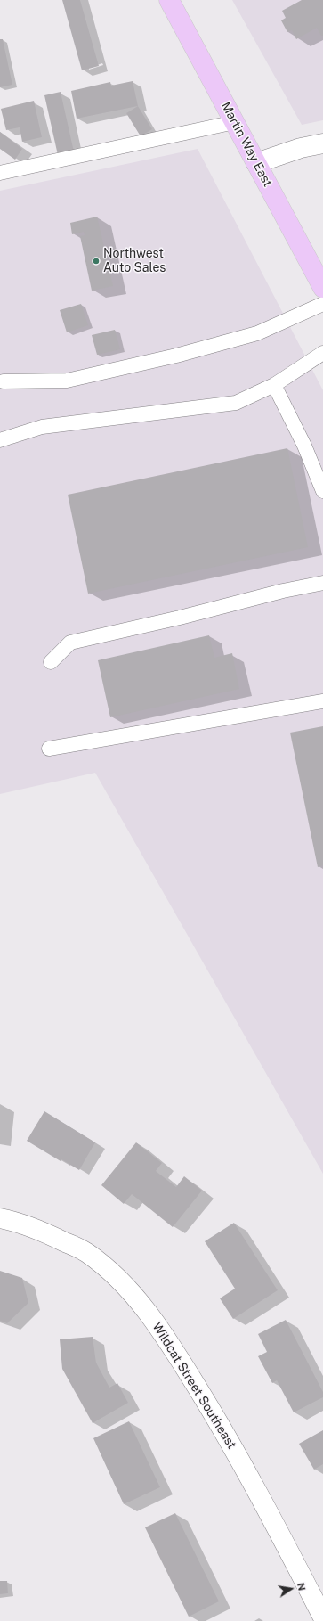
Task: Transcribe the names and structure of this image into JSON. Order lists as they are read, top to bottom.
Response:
{
  "streets": {
    "main road": ["Martin Way East"],
    "street": ["Wildcat Street Southeast"]
  },
  "places": ["Northwest Auto Sales"],
  "north": "right"
}
